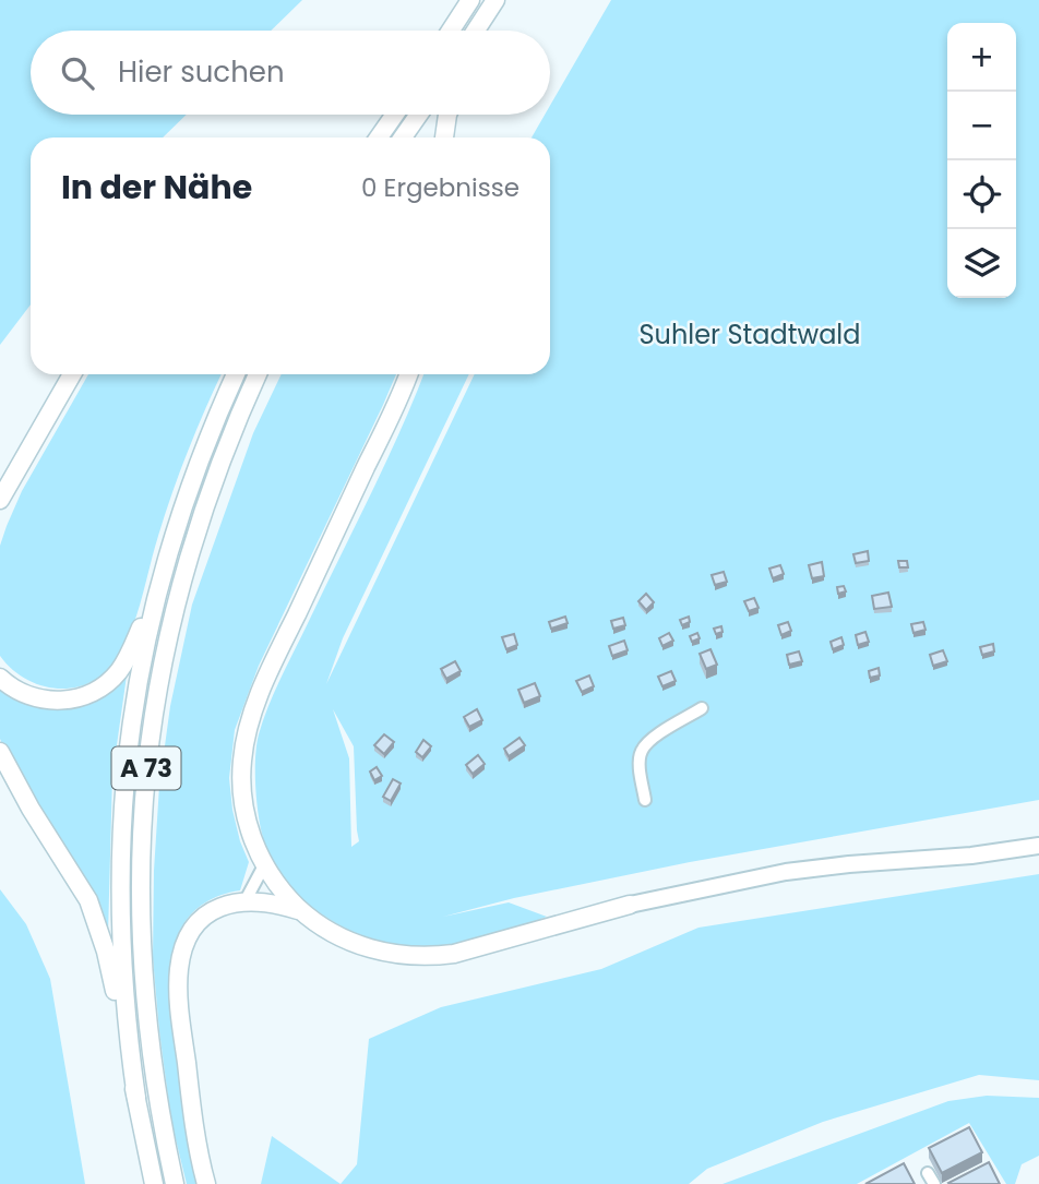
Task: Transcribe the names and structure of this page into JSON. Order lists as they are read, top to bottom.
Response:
{
  "streets": {
    "highway": ["A 73"]
  },
  "parks": ["Suhler Stadtwald"],
  "page": {
    "map_buttons": ["+", "−"],
    "search": "Hier suchen",
    "heading": ["In der Nähe", "0 Ergebnisse"]
  }
}
